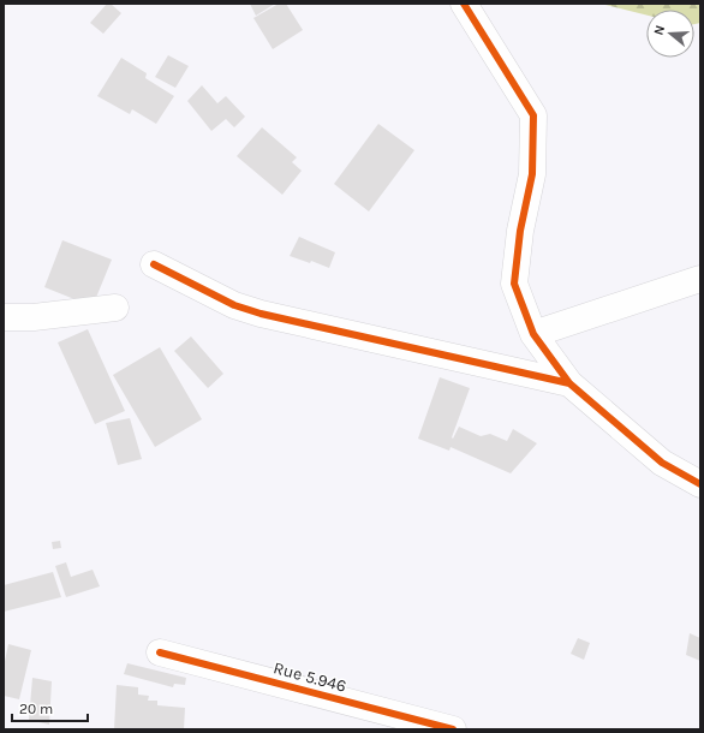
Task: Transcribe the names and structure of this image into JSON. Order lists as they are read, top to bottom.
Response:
{
  "streets": {
    "street": ["Rue 5.946"]
  },
  "scale_bar": "20 m",
  "north": "left"
}
